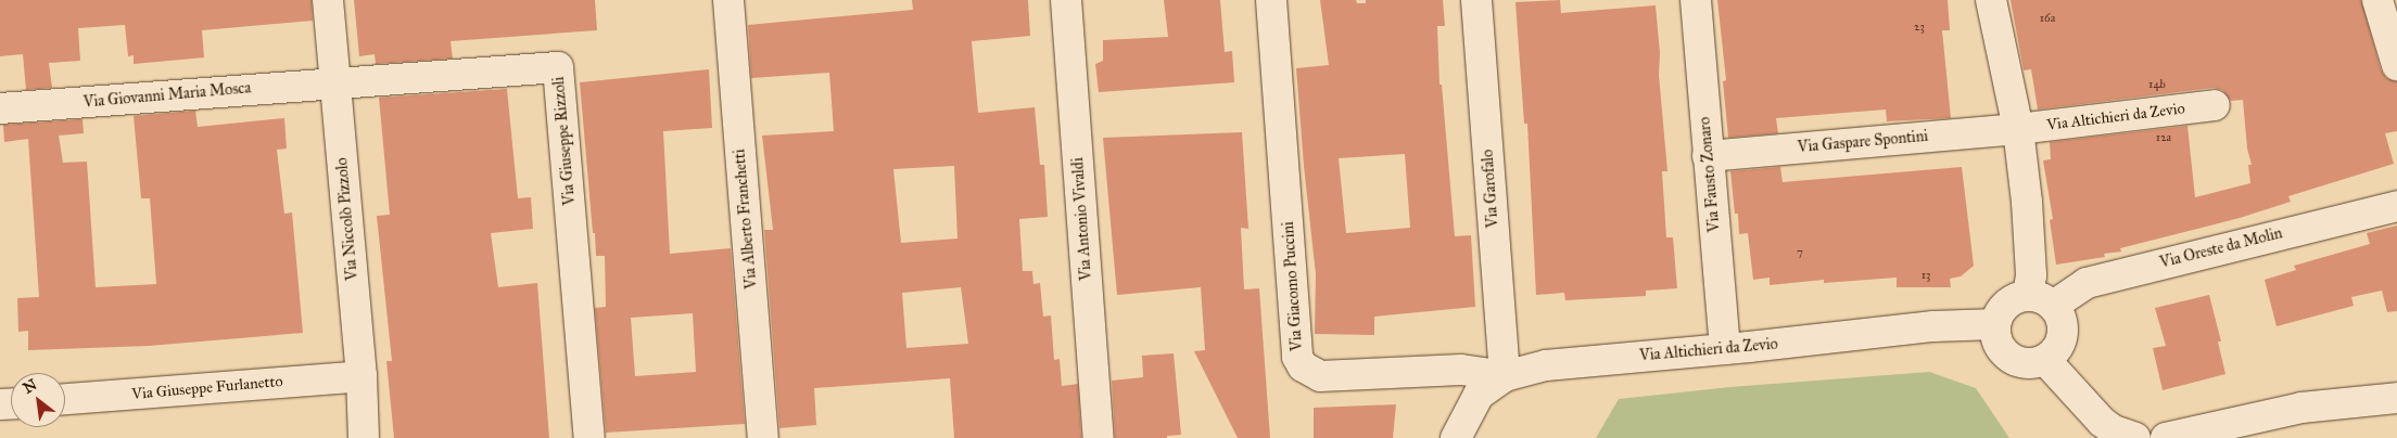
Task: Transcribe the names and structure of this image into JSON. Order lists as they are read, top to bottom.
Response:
{
  "streets": {
    "street": [
      "Via Giovanni Maria Mosca",
      "Via Altichieri da Zevio",
      "Via Giuseppe Rizzoli",
      "Via Gaspare Spontini",
      "Via Fausto Zonaro",
      "Via Garofalo",
      "Via Niccolò Pizzolo",
      "Via Alberto Franchetti",
      "Via Antonio Vivaldi",
      "Via Oreste da Molin",
      "Via Giacomo Puccini",
      "Via Giuseppe Furlanetto"
    ]
  },
  "crossings": [
    ["Via Giovanni Maria Mosca", "Via Giuseppe Rizzoli"],
    ["Via Giovanni Maria Mosca", "Via Niccolò Pizzolo"],
    ["Via Altichieri da Zevio", "Via Gaspare Spontini"],
    ["Via Altichieri da Zevio", "Via Fausto Zonaro"],
    ["Via Altichieri da Zevio", "Via Garofalo"],
    ["Via Altichieri da Zevio", "Via Oreste da Molin"],
    ["Via Altichieri da Zevio", "Via Giacomo Puccini"],
    ["Via Giuseppe Rizzoli", "Via Niccolò Pizzolo"],
    ["Via Gaspare Spontini", "Via Fausto Zonaro"],
    ["Via Garofalo", "Via Giacomo Puccini"],
    ["Via Niccolò Pizzolo", "Via Giuseppe Furlanetto"]
  ],
  "house_numbers": [
    "16a",
    "23",
    "14b",
    "12a",
    "7",
    "13"
  ],
  "north": "top left"
}
